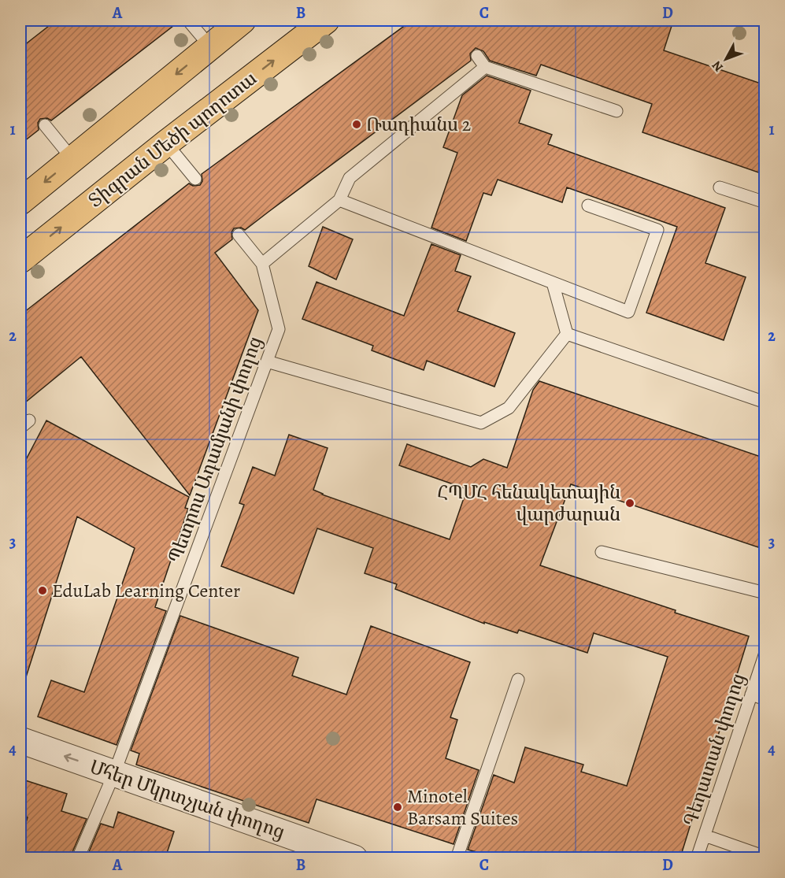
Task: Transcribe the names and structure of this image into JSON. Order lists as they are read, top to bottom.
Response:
{
  "streets": {
    "main road": ["Տիգրան Մեծի պողոտա"],
    "street": ["Մհեր Մկրտչյան փողոց"],
    "lane": ["Պետրոս Ադամյանի փողոց", "Դեղատան փողոց"]
  },
  "crossings": [
    ["Պետրոս Ադամյանի փողոց", "Մհեր Մկրտչյան փողոց"]
  ],
  "places": [
    "Ռադիանս 2",
    "ՀՊՄՀ հենակետային վարժարան",
    "EduLab Learning Center",
    "Minotel Barsam Suites"
  ],
  "north": "bottom left",
  "grid": {
    "columns": [
      "A",
      "B",
      "C",
      "D"
    ],
    "rows": [
      "1",
      "2",
      "3",
      "4"
    ]
  }
}
